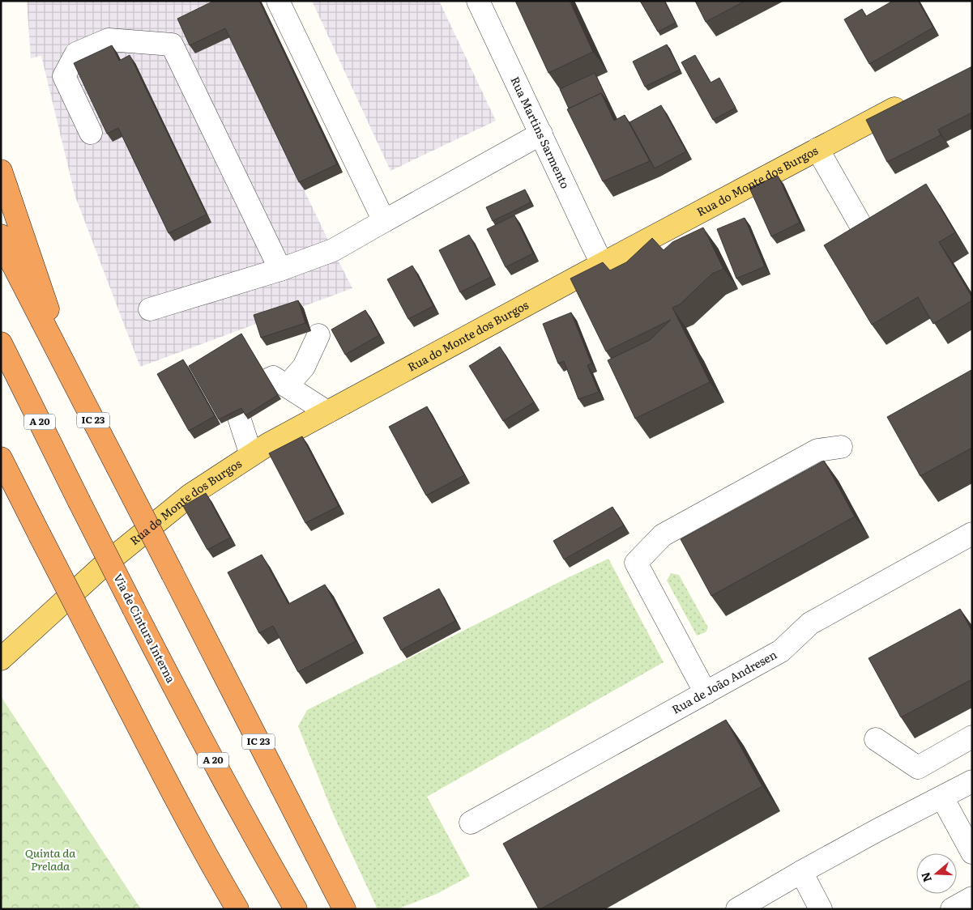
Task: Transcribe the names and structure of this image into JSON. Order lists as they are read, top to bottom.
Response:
{
  "streets": {
    "highway": ["IC 23", "A 20", "Via de Cintura Interna"],
    "main road": ["Rua do Monte dos Burgos"],
    "street": ["Rua Martins Sarmento", "Rua de João Andresen"]
  },
  "crossings": [
    ["Rua Martins Sarmento", "Rua do Monte dos Burgos"]
  ],
  "parks": ["Quinta da Prelada"],
  "north": "left"
}
